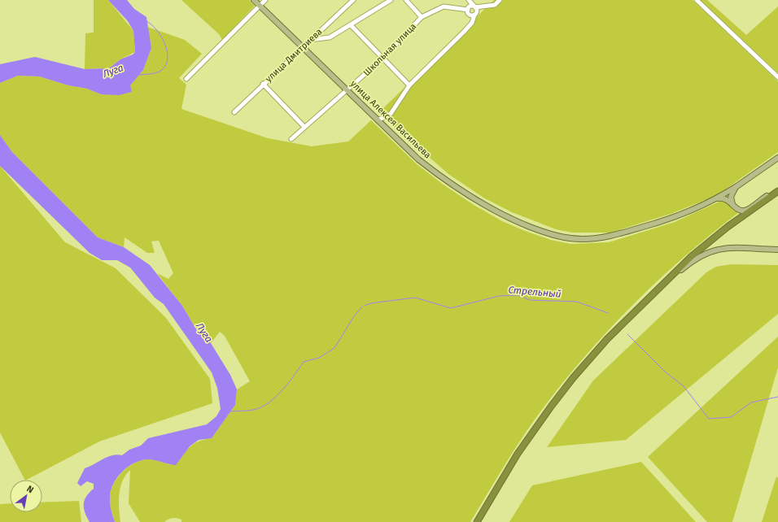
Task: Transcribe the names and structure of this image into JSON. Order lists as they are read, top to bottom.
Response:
{
  "streets": {
    "main road": ["улица Алексея Васильева"],
    "street": ["Школьная улица", "улица Дмитриева"]
  },
  "crossings": [
    ["Школьная улица", "улица Алексея Васильева"],
    ["улица Дмитриева", "улица Алексея Васильева"]
  ],
  "water": ["Луга", "Стрельный"],
  "north": "top right"
}
